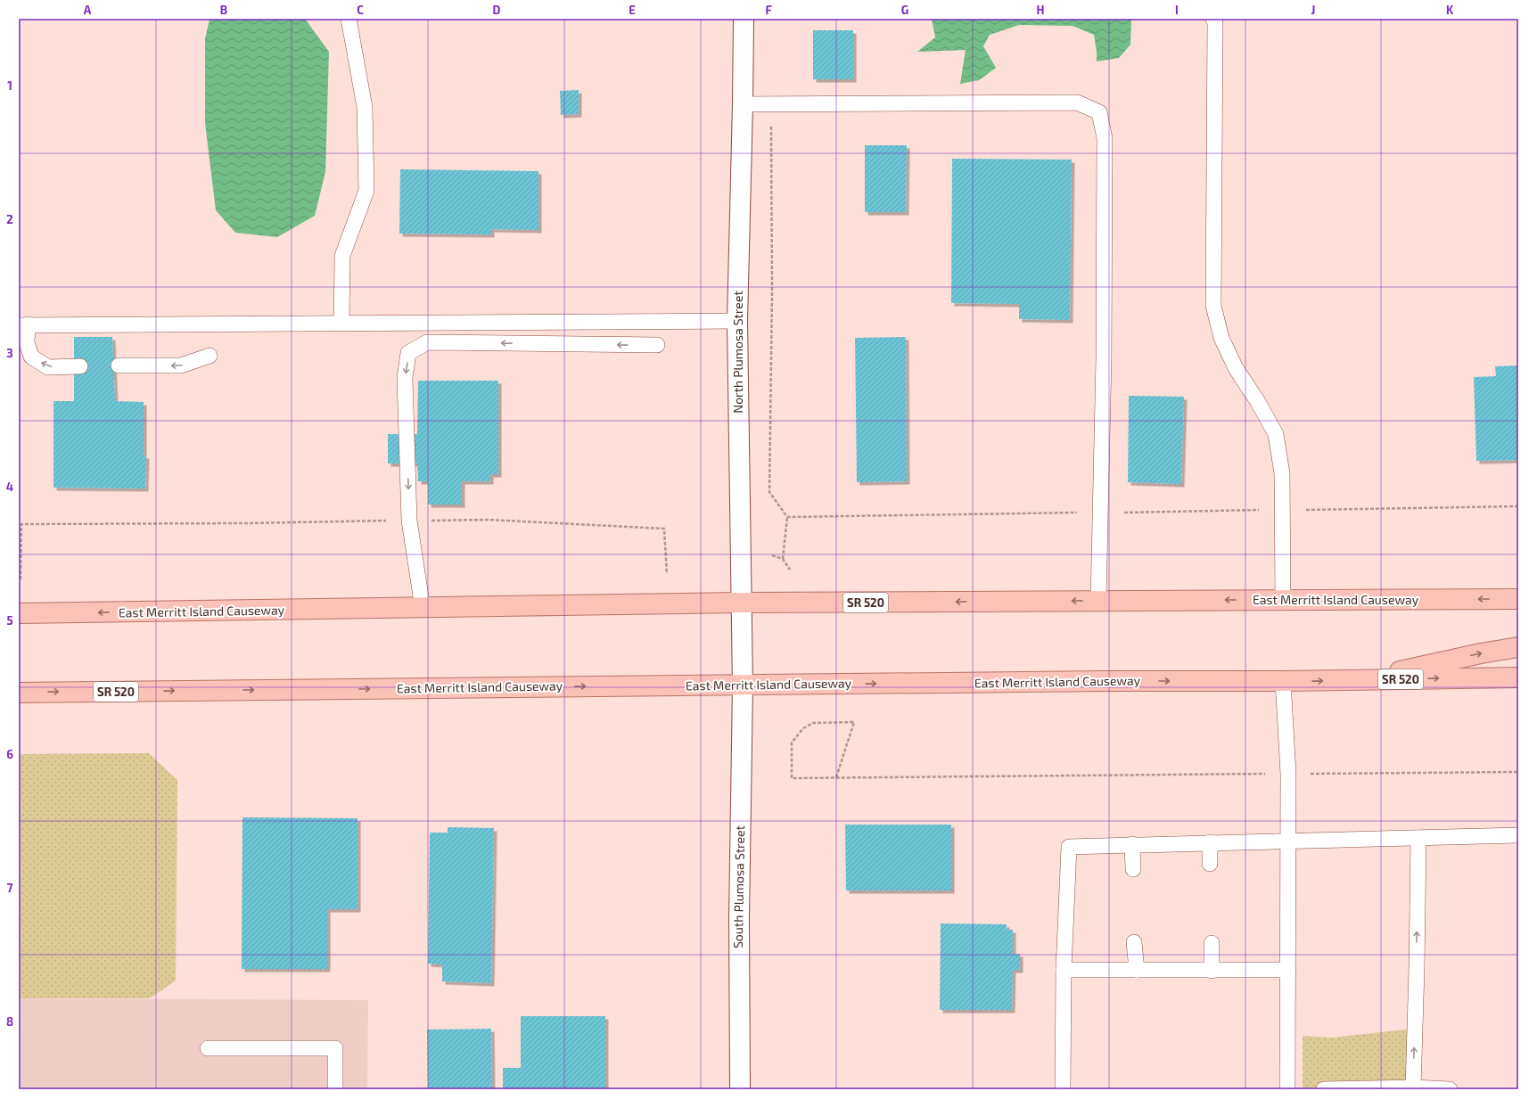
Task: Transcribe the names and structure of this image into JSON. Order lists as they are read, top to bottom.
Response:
{
  "streets": {
    "main road": ["East Merritt Island Causeway", "SR 520"],
    "street": ["North Plumosa Street", "South Plumosa Street"]
  },
  "crossings": [
    ["North Plumosa Street", "East Merritt Island Causeway"],
    ["North Plumosa Street", "South Plumosa Street"],
    ["East Merritt Island Causeway", "South Plumosa Street"]
  ],
  "grid": {
    "columns": [
      "A",
      "B",
      "C",
      "D",
      "E",
      "F",
      "G",
      "H",
      "I",
      "J",
      "K"
    ],
    "rows": [
      "1",
      "2",
      "3",
      "4",
      "5",
      "6",
      "7",
      "8"
    ]
  }
}
